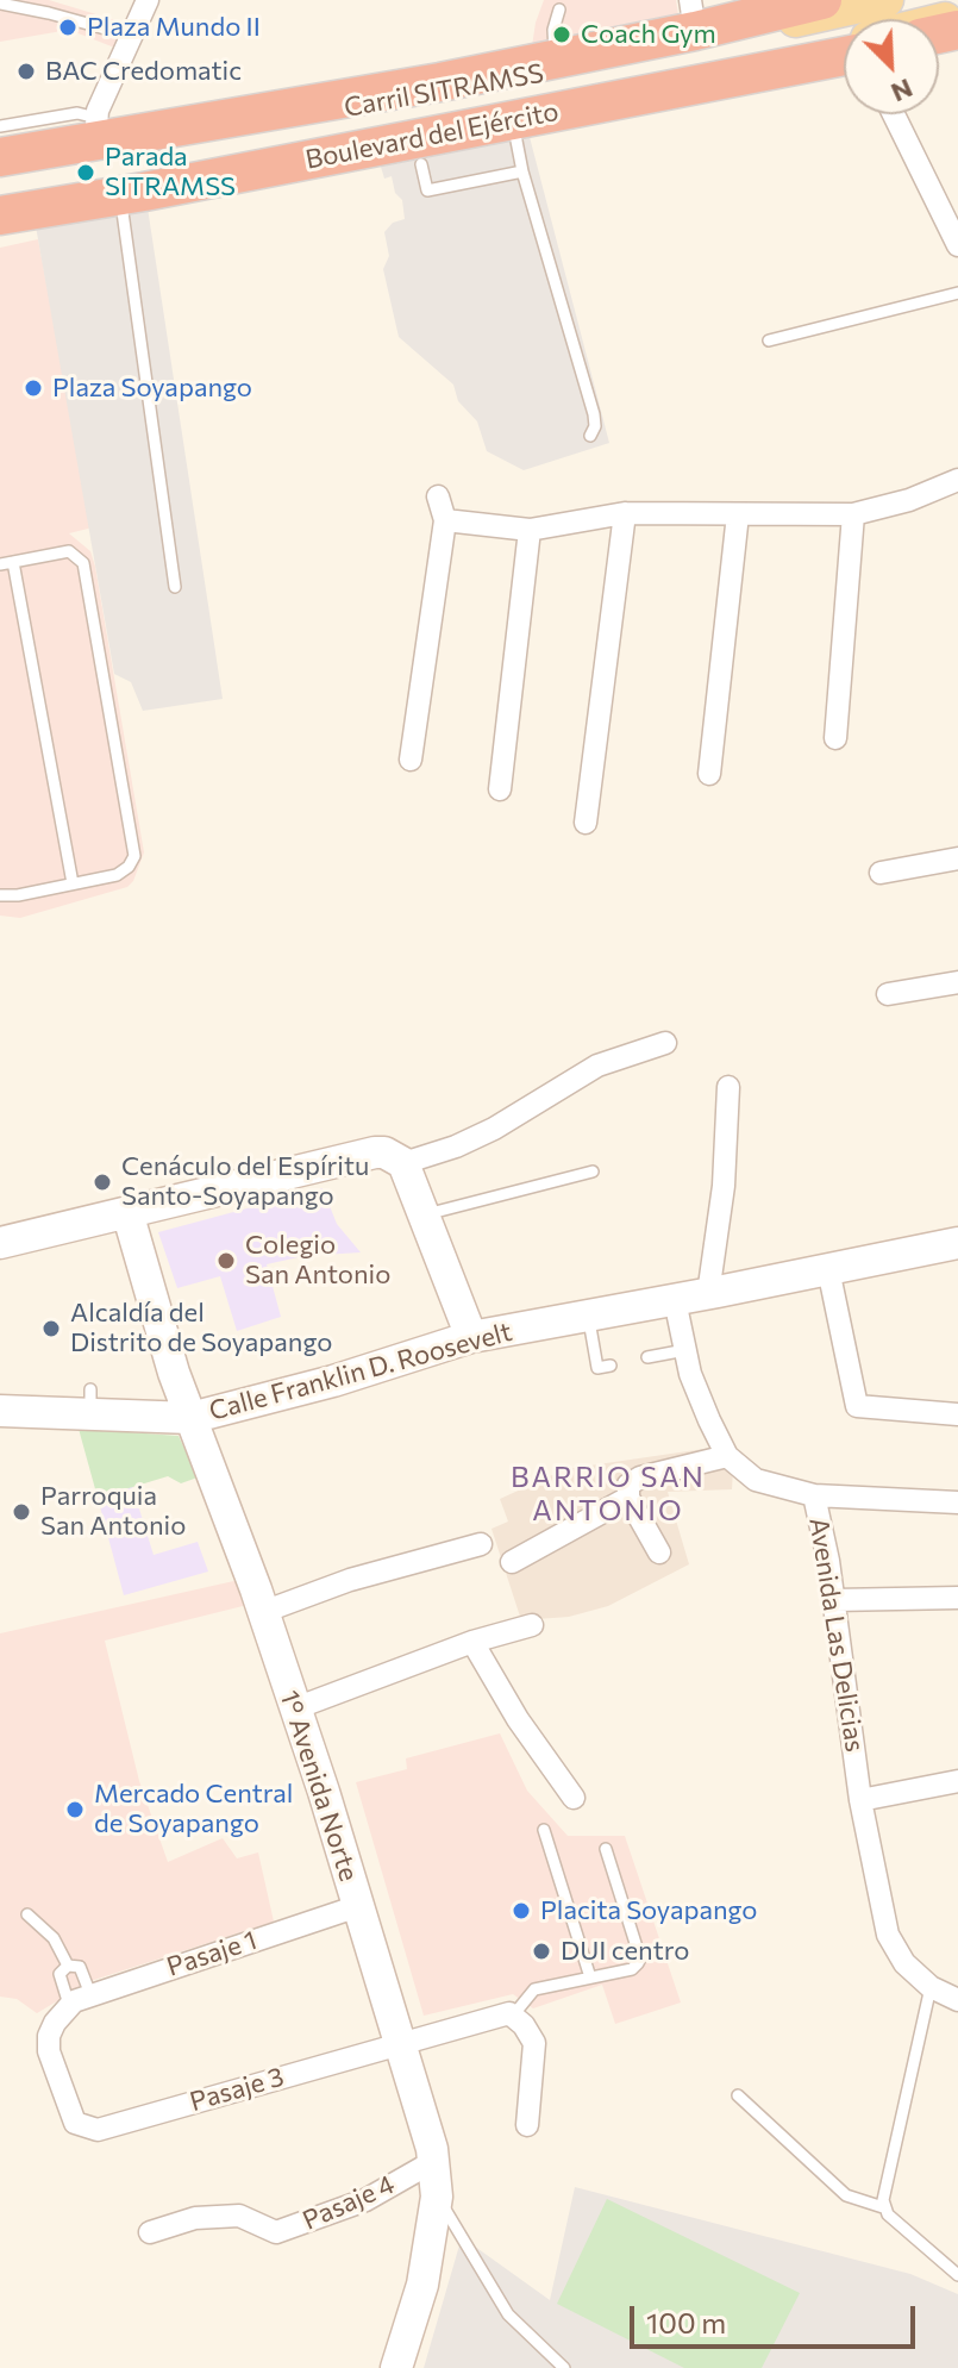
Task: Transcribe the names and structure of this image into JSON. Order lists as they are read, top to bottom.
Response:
{
  "streets": {
    "highway": ["Boulevard del Ejército"],
    "main road": ["Carril SITRAMSS", "Calle Franklin D. Roosevelt", "1° Avenida Norte"],
    "street": [
      "Avenida Las Delicias",
      "Pasaje 1",
      "Pasaje 3",
      "Pasaje 4"
    ]
  },
  "crossings": [
    ["Carril SITRAMSS", "Boulevard del Ejército"],
    ["Calle Franklin D. Roosevelt", "1° Avenida Norte"],
    ["1° Avenida Norte", "Pasaje 1"],
    ["1° Avenida Norte", "Pasaje 3"],
    ["1° Avenida Norte", "Pasaje 4"],
    ["Pasaje 1", "Pasaje 3"]
  ],
  "districts": ["BARRIO SAN ANTONIO"],
  "places": [
    "Plaza Mundo II",
    "Coach Gym",
    "BAC Credomatic",
    "Parada SITRAMSS",
    "Plaza Soyapango",
    "Cenáculo del Espíritu Santo-Soyapango",
    "Colegio San Antonio",
    "Alcaldía del Distrito de Soyapango",
    "Parroquia San Antonio",
    "Mercado Central de Soyapango",
    "Placita Soyapango",
    "DUI centro"
  ],
  "scale_bar": "100 m",
  "north": "bottom right"
}
